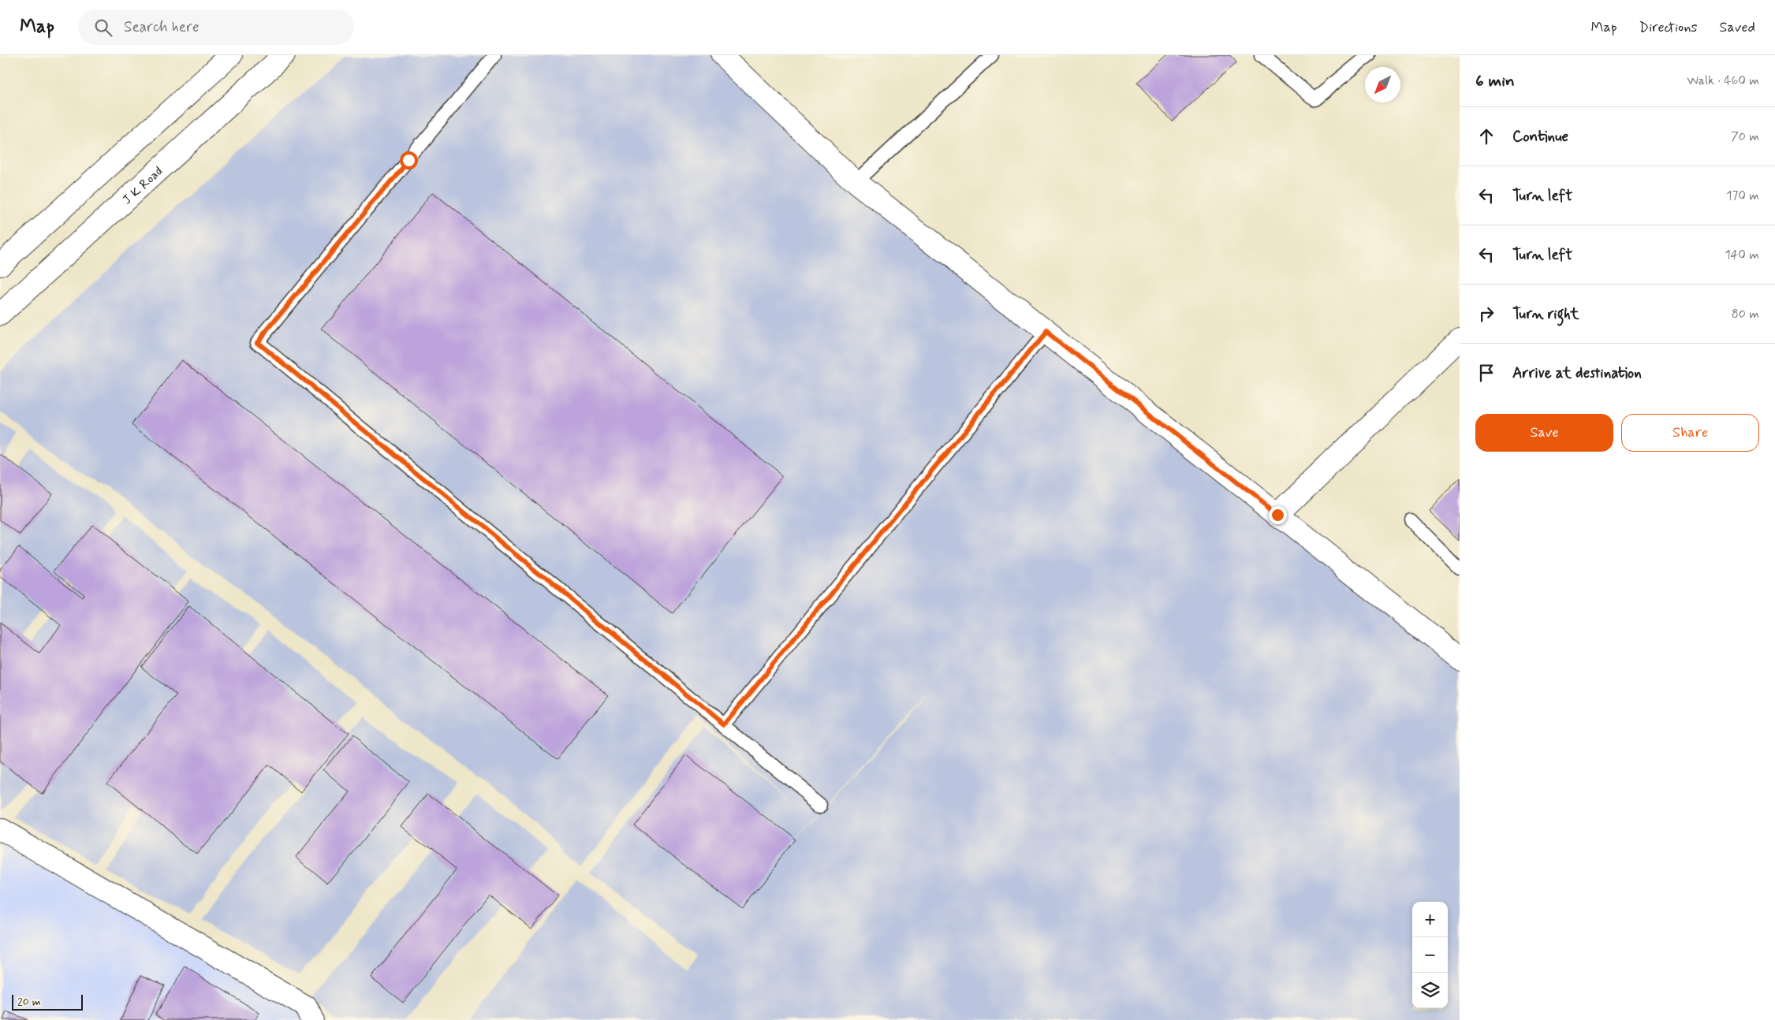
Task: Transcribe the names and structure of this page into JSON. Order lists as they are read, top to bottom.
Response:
{
  "streets": {
    "street": ["J K Road"]
  },
  "scale_bar": "20 m",
  "north": "bottom left",
  "page": {
    "header": "Map",
    "search": "Search here",
    "nav": ["Map", "Directions", "Saved"],
    "heading": ["6 min", "Walk · 460 m"],
    "list": [
      ["Continue", "70 m"],
      ["Turn left", "170 m"],
      ["Turn left", "140 m"],
      ["Turn right", "80 m"],
      "Arrive at destination"
    ],
    "buttons": ["Save", "Share"],
    "map_buttons": ["+", "−"],
    "scale": "20 m"
  }
}
